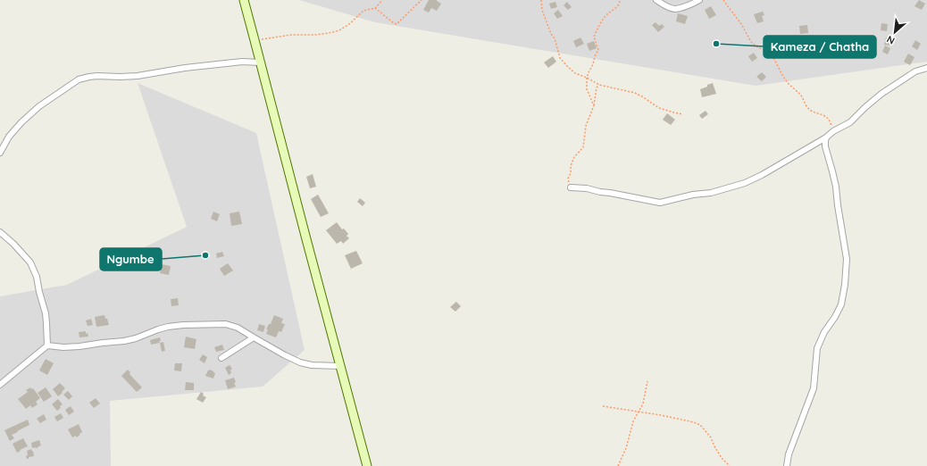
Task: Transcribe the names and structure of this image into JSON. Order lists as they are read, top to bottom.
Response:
{
  "places": ["Kameza / Chatha", "Ngumbe"],
  "north": "bottom left"
}
